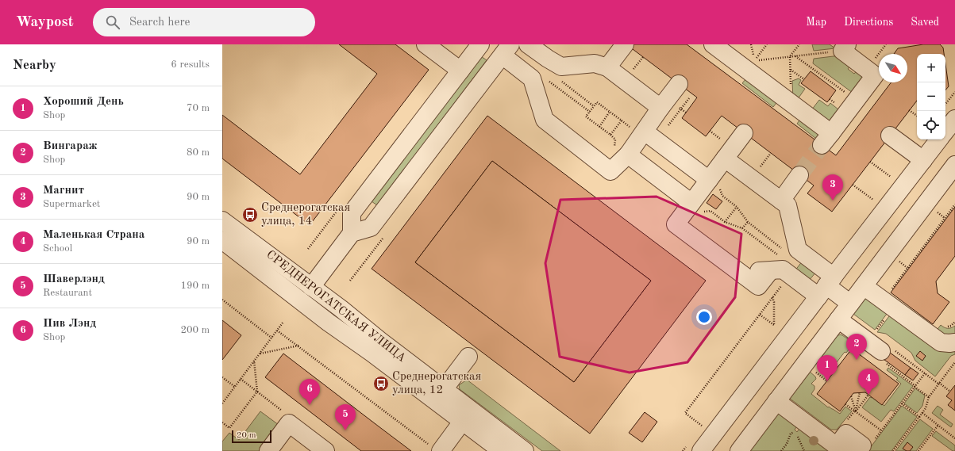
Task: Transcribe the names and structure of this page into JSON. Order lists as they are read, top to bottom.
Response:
{
  "streets": {
    "street": ["СРЕДНЕРОГАТСКАЯ УЛИЦА"]
  },
  "places": {
    "bus stop": ["Среднерогатская улица, 14", "Среднерогатская улица, 12"]
  },
  "scale_bar": "20 m",
  "north": "bottom right",
  "page": {
    "header": "Waypost",
    "search": "Search here",
    "nav": ["Map", "Directions", "Saved"],
    "heading": ["Nearby", "6 results"],
    "map_buttons": ["+", "−"],
    "list": [
      {
        "mark": "1",
        "name": "Хороший День",
        "note": "Shop",
        "value": "70 m"
      },
      {
        "mark": "2",
        "name": "Вингараж",
        "note": "Shop",
        "value": "80 m"
      },
      {
        "mark": "3",
        "name": "Магнит",
        "note": "Supermarket",
        "value": "90 m"
      },
      {
        "mark": "4",
        "name": "Маленькая Страна",
        "note": "School",
        "value": "90 m"
      },
      {
        "mark": "5",
        "name": "Шаверлэнд",
        "note": "Restaurant",
        "value": "190 m"
      },
      {
        "mark": "6",
        "name": "Пив Лэнд",
        "note": "Shop",
        "value": "200 m"
      }
    ],
    "pins": [
      "3",
      "2",
      "1",
      "4",
      "6",
      "5"
    ],
    "scale": "20 m"
  }
}
